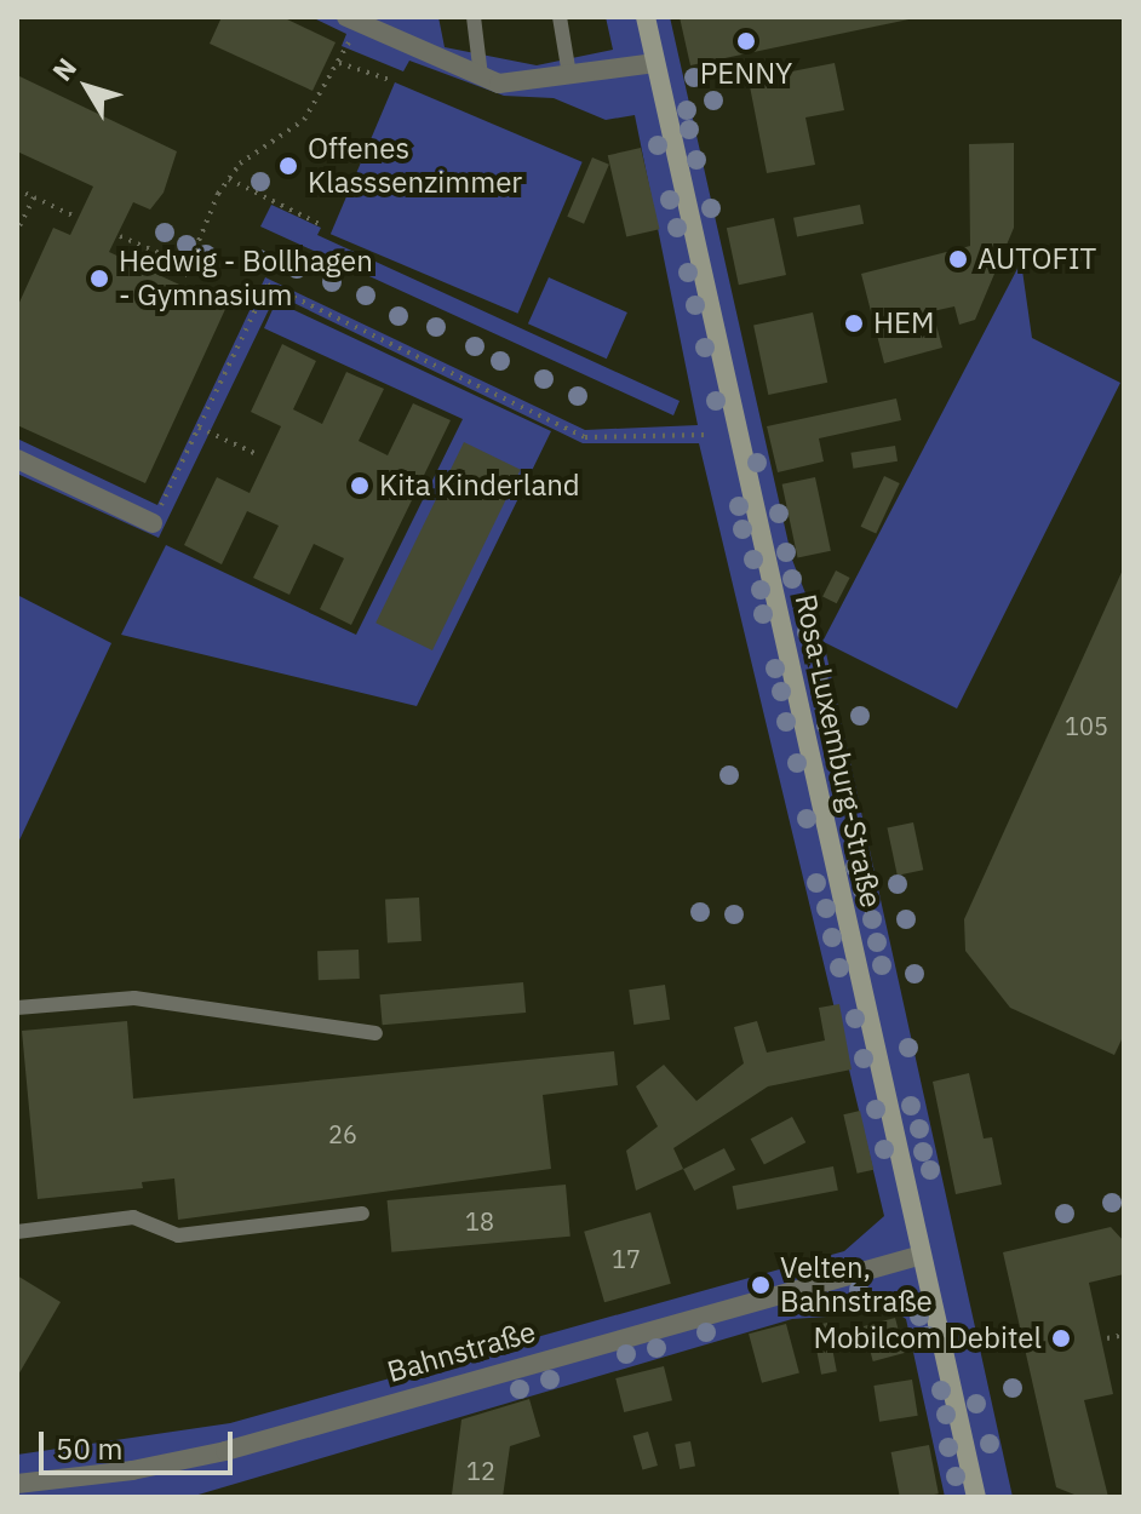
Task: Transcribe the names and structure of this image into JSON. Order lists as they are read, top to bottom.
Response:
{
  "streets": {
    "main road": ["Rosa-Luxemburg-Straße"],
    "street": ["Bahnstraße"]
  },
  "crossings": [
    ["Rosa-Luxemburg-Straße", "Bahnstraße"]
  ],
  "places": [
    "PENNY",
    "Offenes Klasssenzimmer",
    "AUTOFIT",
    "Hedwig - Bollhagen - Gymnasium",
    "HEM",
    "Kita Kinderland",
    "Velten, Bahnstraße",
    "Mobilcom Debitel"
  ],
  "house_numbers": [
    "105",
    "26",
    "18",
    "17",
    "12"
  ],
  "scale_bar": "50 m",
  "north": "top left"
}
